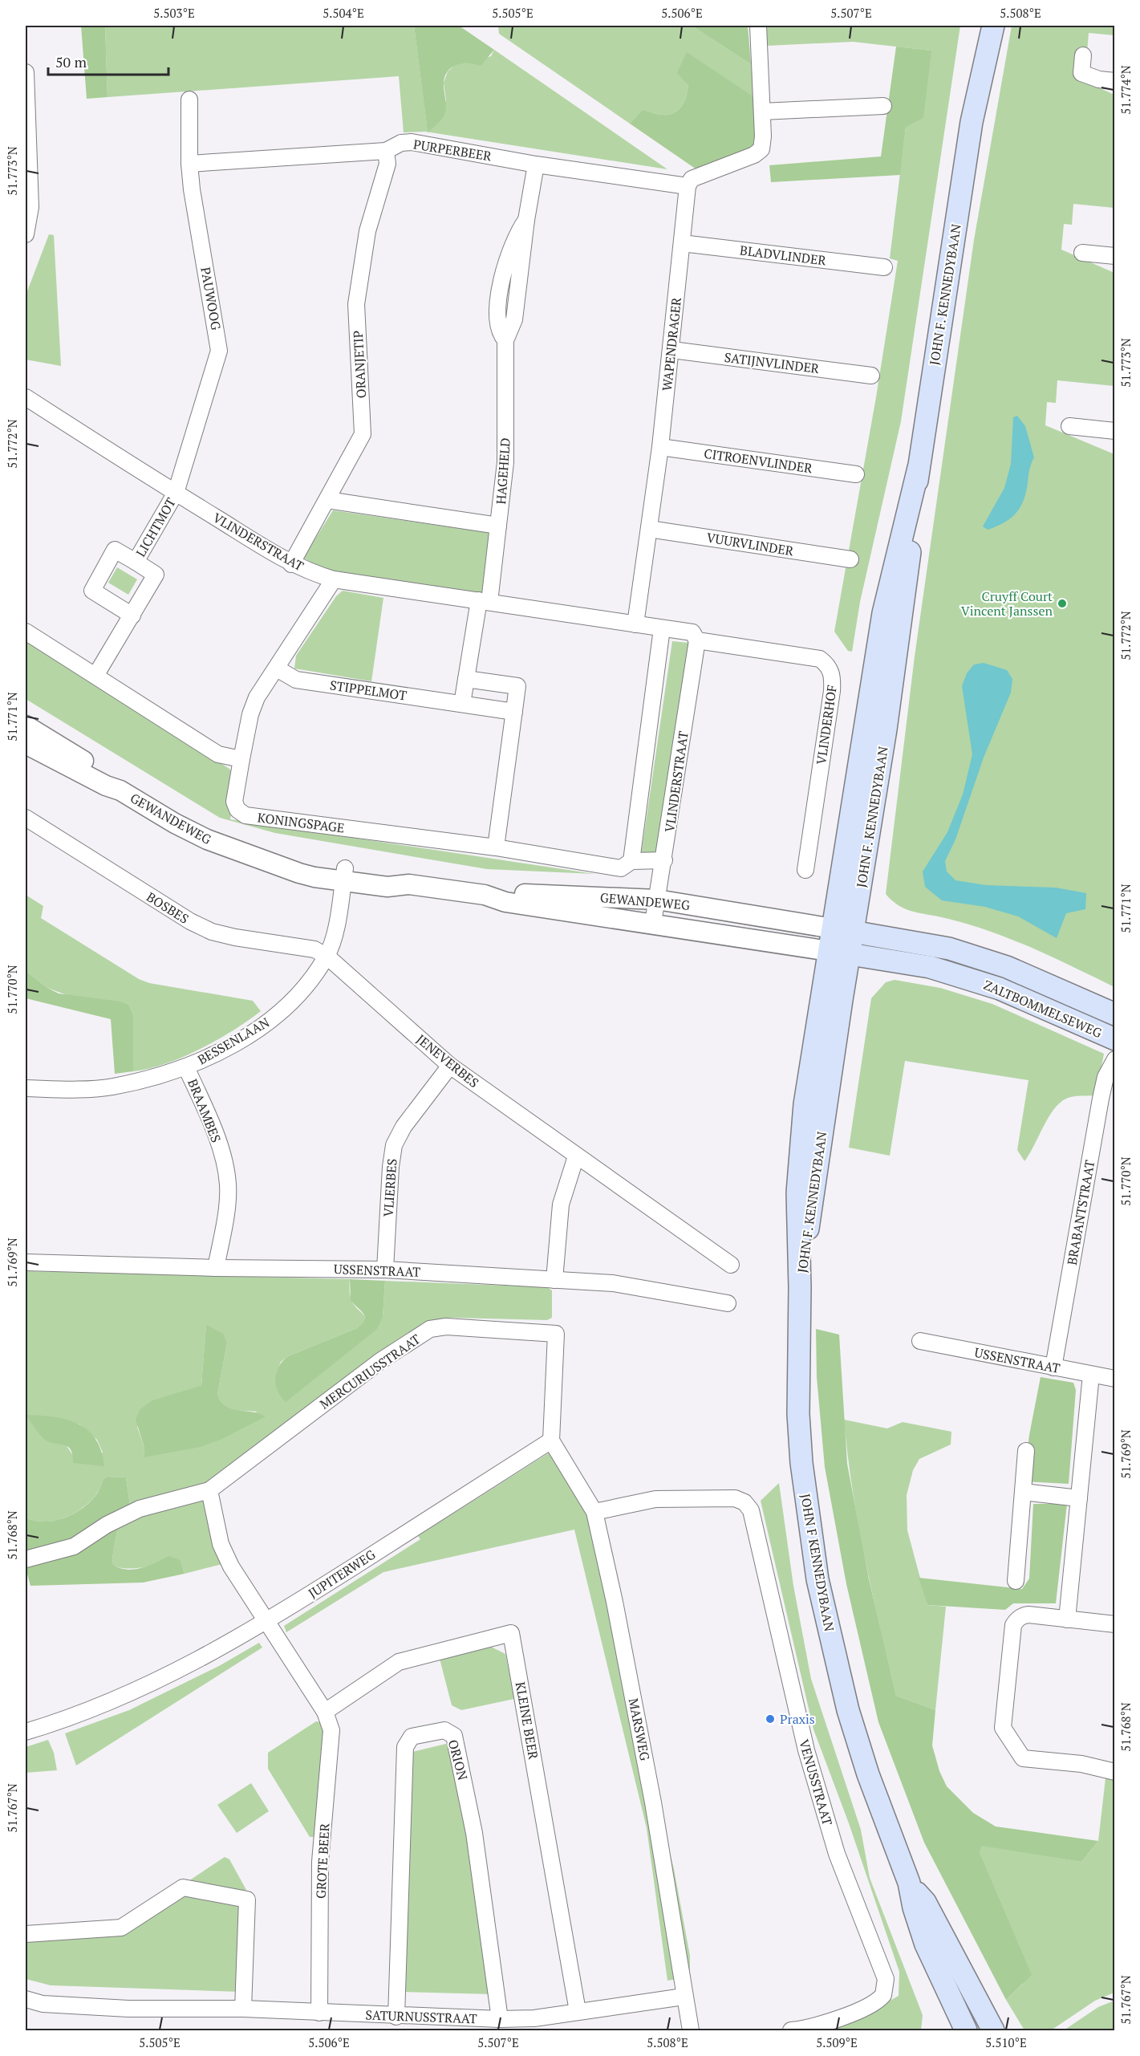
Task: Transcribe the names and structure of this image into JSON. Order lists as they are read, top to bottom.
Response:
{
  "streets": {
    "main road": ["JOHN F. KENNEDYBAAN", "ZALTBOMMELSEWEG", "JOHN F KENNEDYBAAN"],
    "street": [
      "PURPERBEER",
      "BLADVLINDER",
      "PAUWOOG",
      "WAPENDRAGER",
      "SATIJNVLINDER",
      "ORANJETIP",
      "CITROENVLINDER",
      "HAGEHELD",
      "LICHTMOT",
      "VLINDERSTRAAT",
      "VUURVLINDER",
      "STIPPELMOT",
      "VLINDERHOF",
      "GEWANDEWEG",
      "KONINGSPAGE",
      "BOSBES",
      "BESSENLAAN",
      "JENEVERBES",
      "BRAAMBES",
      "VLIERBES",
      "BRABANTSTRAAT",
      "USSENSTRAAT",
      "MERCURIUSSTRAAT",
      "JUPITERWEG",
      "KLEINE BEER",
      "MARSWEG",
      "ORION",
      "VENUSSTRAAT",
      "GROTE BEER",
      "SATURNUSSTRAAT"
    ]
  },
  "crossings": [
    ["PURPERBEER", "PAUWOOG"],
    ["PURPERBEER", "WAPENDRAGER"],
    ["PURPERBEER", "ORANJETIP"],
    ["PURPERBEER", "HAGEHELD"],
    ["BLADVLINDER", "WAPENDRAGER"],
    ["JOHN F. KENNEDYBAAN", "GEWANDEWEG"],
    ["JOHN F. KENNEDYBAAN", "ZALTBOMMELSEWEG"],
    ["JOHN F. KENNEDYBAAN", "JOHN F KENNEDYBAAN"],
    ["PAUWOOG", "LICHTMOT"],
    ["PAUWOOG", "VLINDERSTRAAT"],
    ["WAPENDRAGER", "SATIJNVLINDER"],
    ["WAPENDRAGER", "CITROENVLINDER"],
    ["WAPENDRAGER", "VLINDERSTRAAT"],
    ["WAPENDRAGER", "VUURVLINDER"],
    ["WAPENDRAGER", "VLINDERHOF"],
    ["ORANJETIP", "VLINDERSTRAAT"],
    ["HAGEHELD", "VLINDERSTRAAT"],
    ["LICHTMOT", "VLINDERSTRAAT"],
    ["VLINDERSTRAAT", "VLINDERHOF"],
    ["VLINDERSTRAAT", "GEWANDEWEG"],
    ["VLINDERSTRAAT", "KONINGSPAGE"],
    ["GEWANDEWEG", "ZALTBOMMELSEWEG"],
    ["GEWANDEWEG", "BESSENLAAN"],
    ["BOSBES", "BESSENLAAN"],
    ["BOSBES", "JENEVERBES"],
    ["BESSENLAAN", "JENEVERBES"],
    ["BESSENLAAN", "BRAAMBES"],
    ["JENEVERBES", "VLIERBES"],
    ["BRAAMBES", "USSENSTRAAT"],
    ["VLIERBES", "USSENSTRAAT"],
    ["BRABANTSTRAAT", "USSENSTRAAT"],
    ["MERCURIUSSTRAAT", "JUPITERWEG"],
    ["MERCURIUSSTRAAT", "MARSWEG"],
    ["JUPITERWEG", "MARSWEG"],
    ["JUPITERWEG", "GROTE BEER"],
    ["KLEINE BEER", "GROTE BEER"],
    ["KLEINE BEER", "SATURNUSSTRAAT"],
    ["MARSWEG", "VENUSSTRAAT"],
    ["MARSWEG", "SATURNUSSTRAAT"],
    ["ORION", "SATURNUSSTRAAT"],
    ["GROTE BEER", "SATURNUSSTRAAT"]
  ],
  "places": ["Cruyff Court Vincent Janssen", "Praxis"],
  "scale_bar": "50 m",
  "coordinates": [
    "5.503°E",
    "5.504°E",
    "5.505°E",
    "5.506°E",
    "5.507°E",
    "5.508°E",
    "51.774°N",
    "51.773°N",
    "51.772°N",
    "51.771°N",
    "51.770°N",
    "51.769°N",
    "51.768°N",
    "51.767°N",
    "5.509°E",
    "5.510°E"
  ]
}
